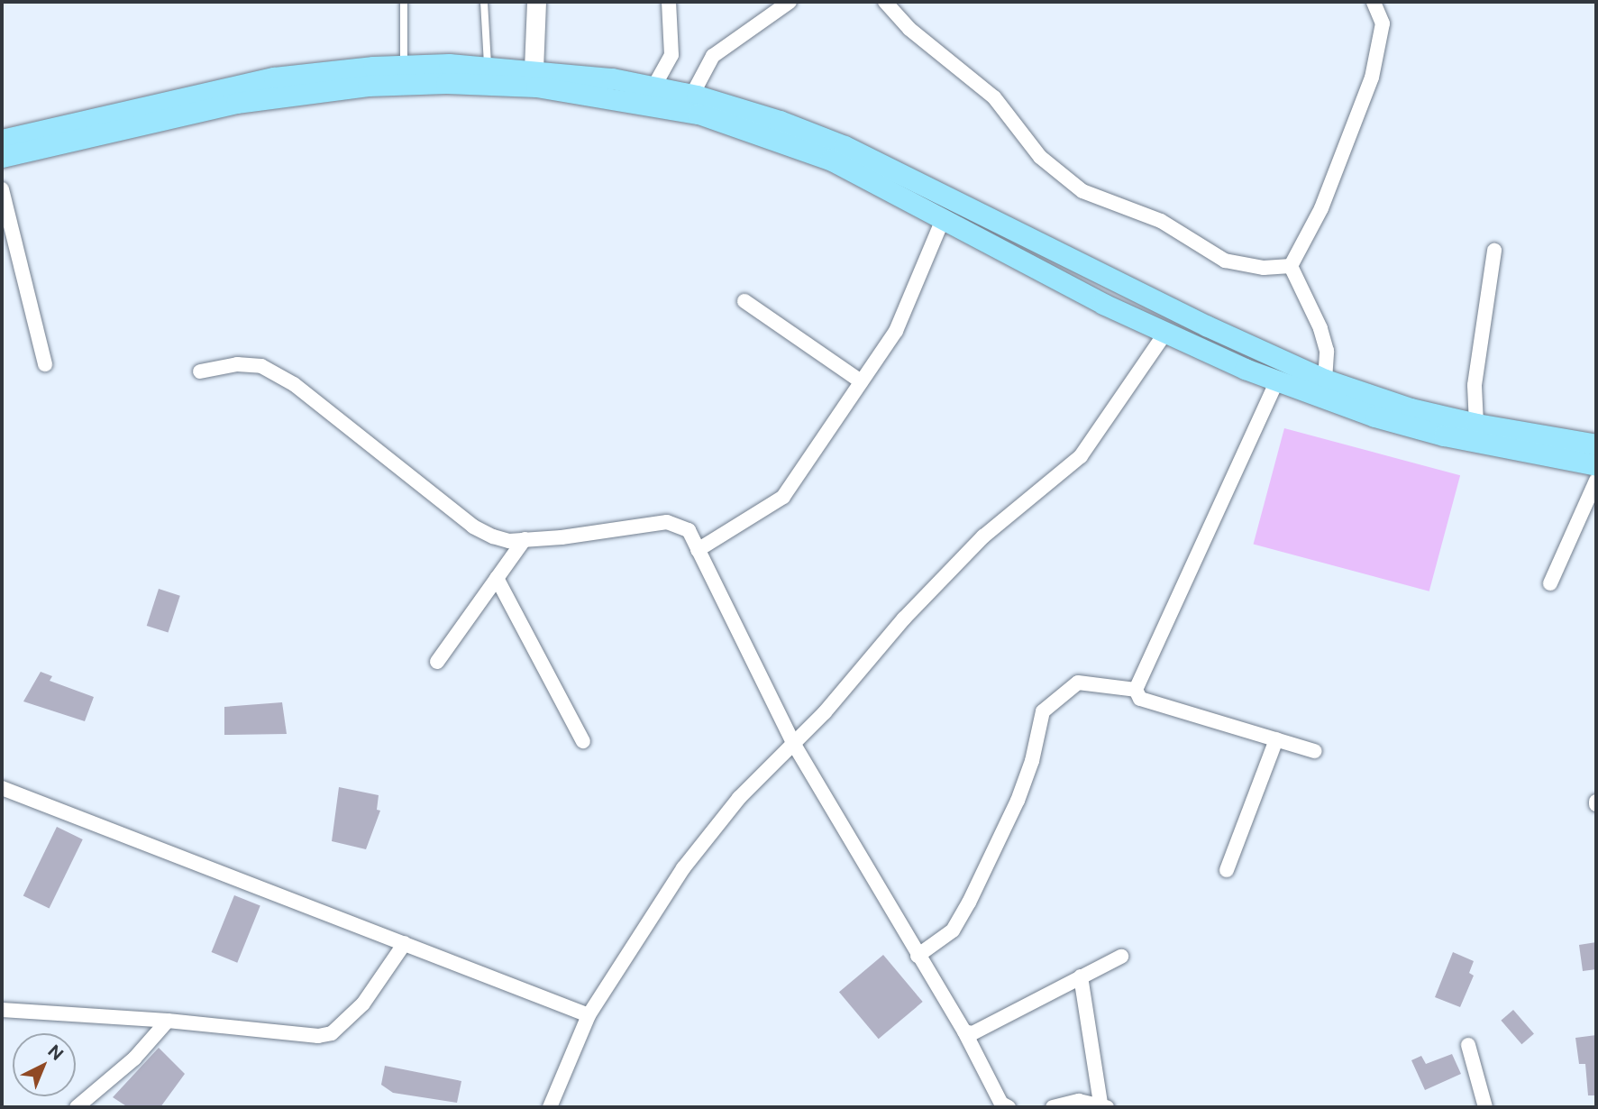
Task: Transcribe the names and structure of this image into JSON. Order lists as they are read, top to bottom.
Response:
{
  "north": "top right"
}
